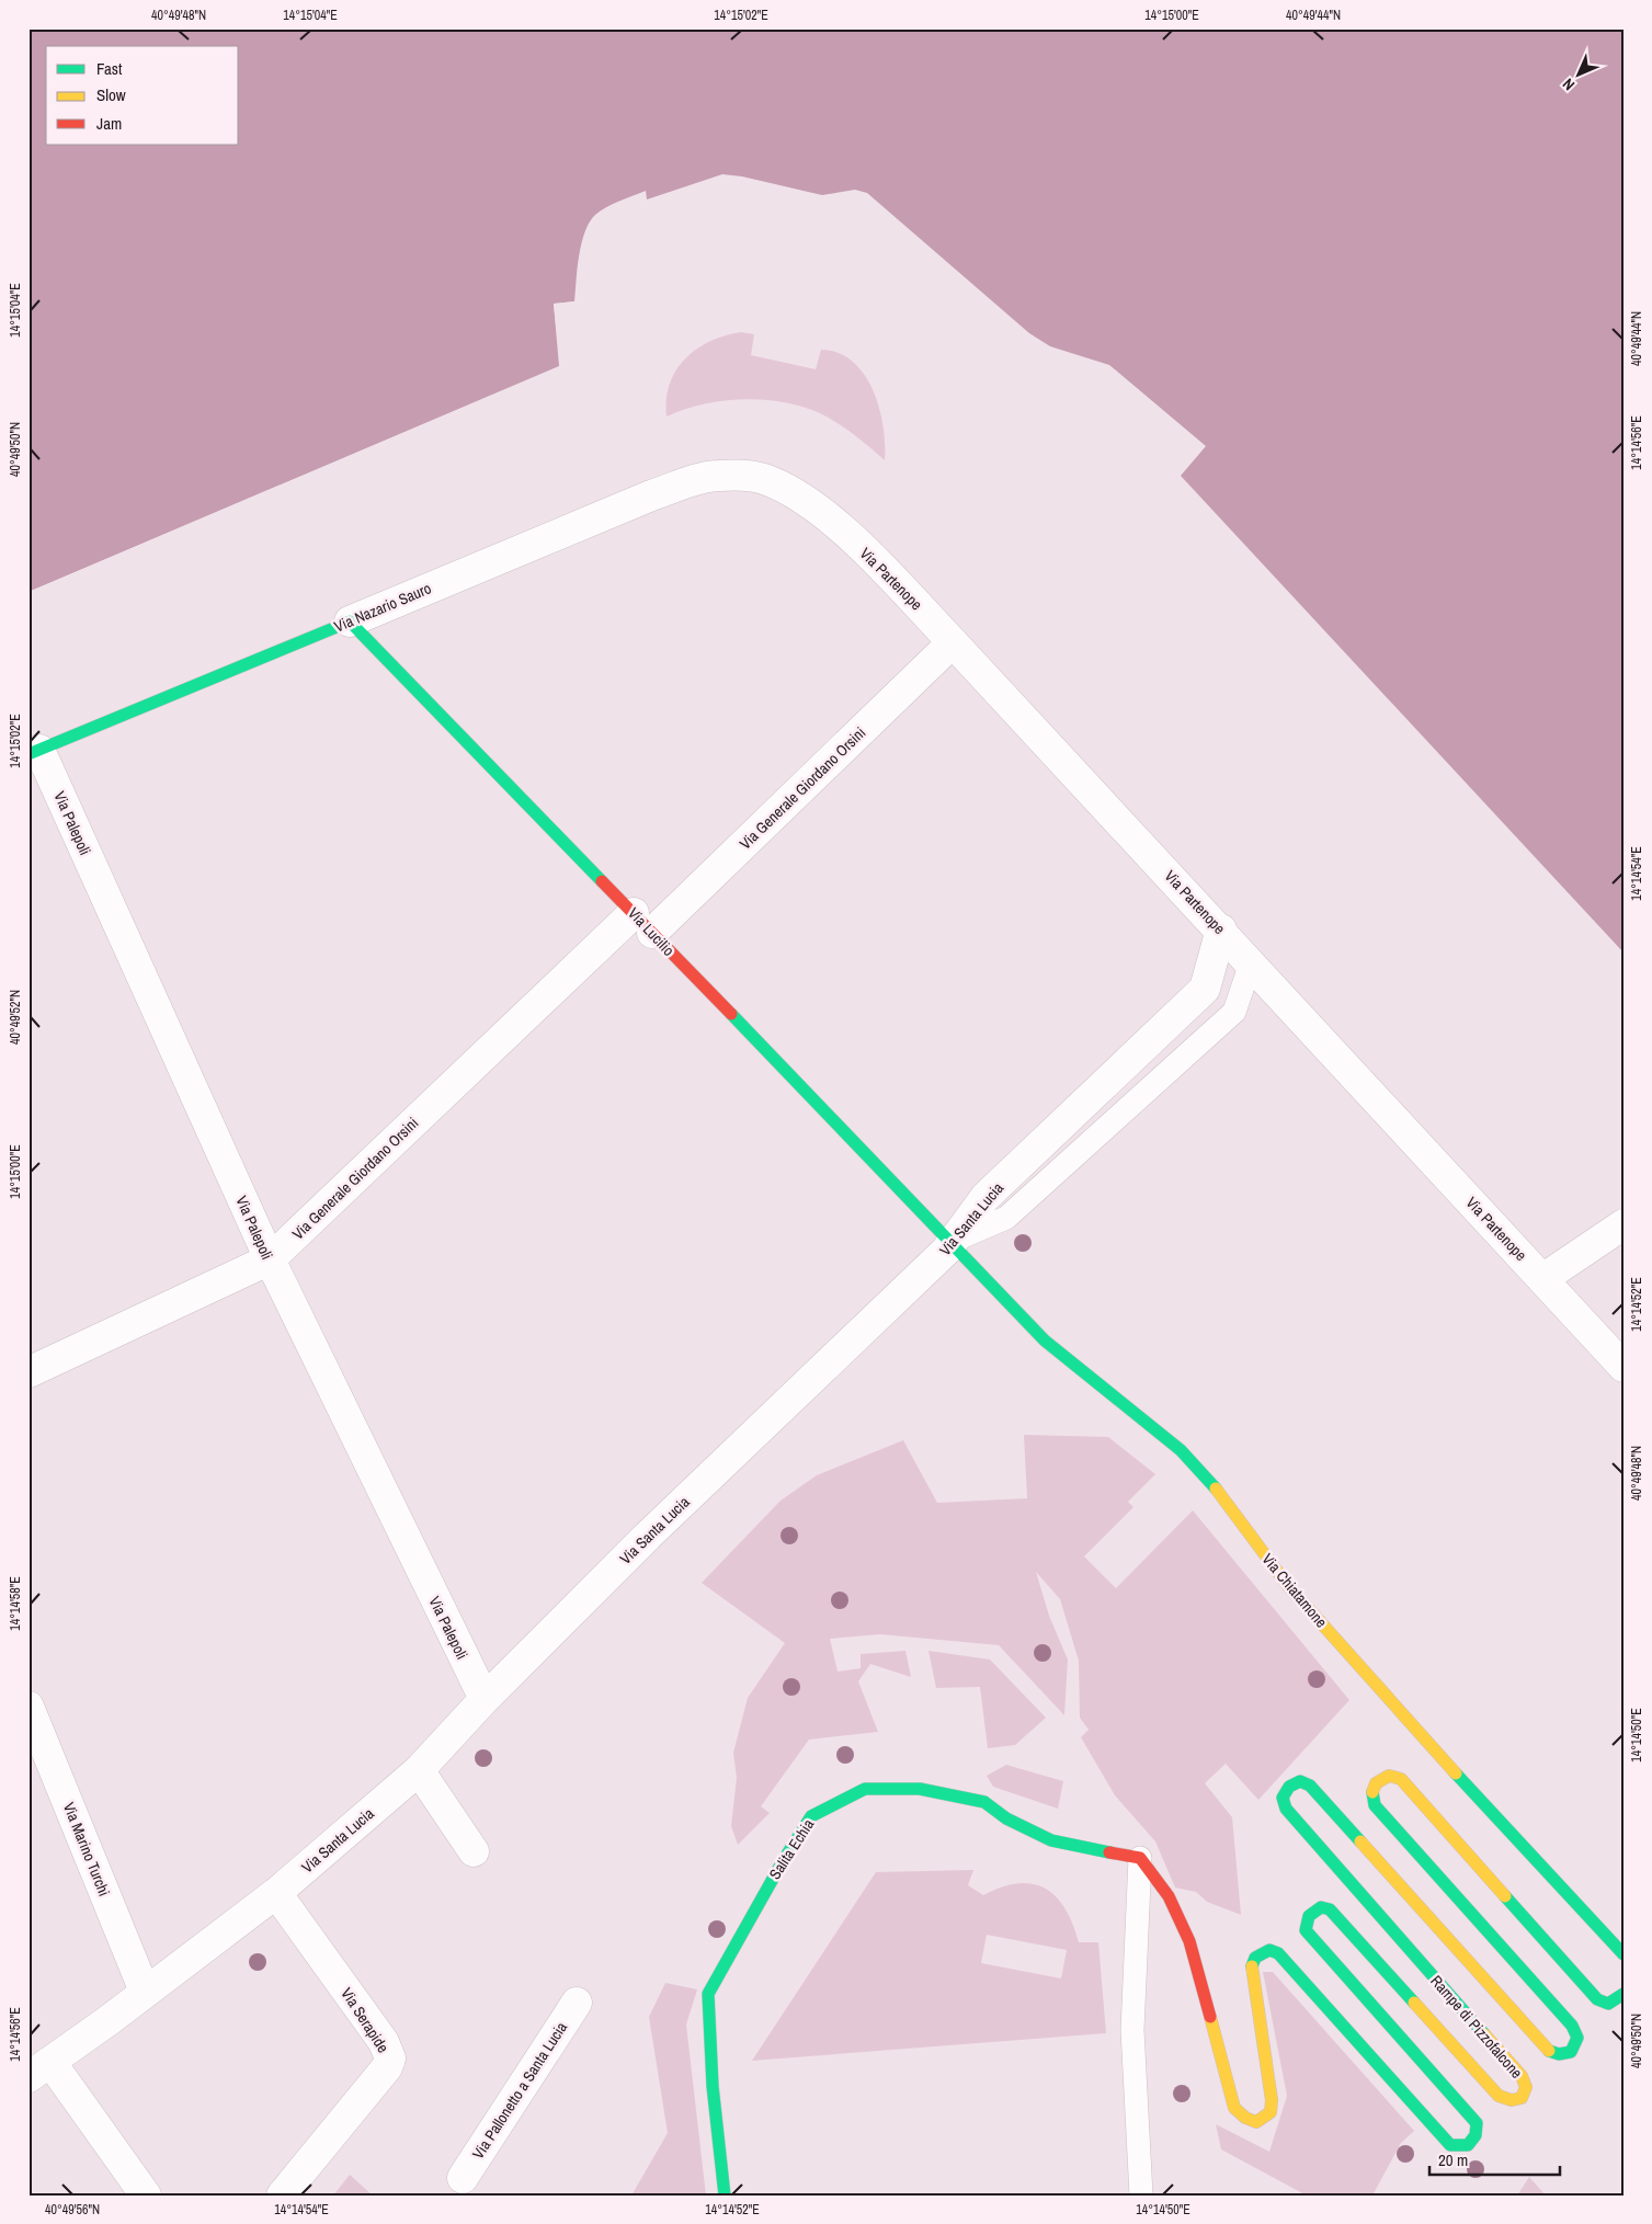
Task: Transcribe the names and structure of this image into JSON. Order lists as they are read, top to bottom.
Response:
{
  "streets": {
    "street": [
      "Via Partenope",
      "Via Nazario Sauro",
      "Via Generale Giordano Orsini",
      "Via Palepoli",
      "Via Lucilio",
      "Via Santa Lucia",
      "Via Chiatamone",
      "Via Marino Turchi",
      "Salita Echia",
      "Via Serapide",
      "Rampe di Pizzofalcone",
      "Via Pallonetto a Santa Lucia"
    ]
  },
  "crossings": [
    ["Via Partenope", "Via Nazario Sauro"],
    ["Via Partenope", "Via Generale Giordano Orsini"],
    ["Via Partenope", "Via Santa Lucia"],
    ["Via Nazario Sauro", "Via Palepoli"],
    ["Via Nazario Sauro", "Via Lucilio"],
    ["Via Generale Giordano Orsini", "Via Palepoli"],
    ["Via Generale Giordano Orsini", "Via Lucilio"],
    ["Via Palepoli", "Via Santa Lucia"],
    ["Via Lucilio", "Via Santa Lucia"],
    ["Via Lucilio", "Via Chiatamone"],
    ["Via Santa Lucia", "Via Chiatamone"],
    ["Via Santa Lucia", "Via Marino Turchi"],
    ["Via Santa Lucia", "Via Serapide"],
    ["Salita Echia", "Rampe di Pizzofalcone"]
  ],
  "legend": ["Fast", "Slow", "Jam"],
  "scale_bar": "20 m",
  "north": "bottom left",
  "coordinates": [
    "40°49'48\"N",
    "14°15'04\"E",
    "14°15'02\"E",
    "14°15'00\"E",
    "40°49'44\"N",
    "14°14'56\"E",
    "40°49'50\"N",
    "14°14'54\"E",
    "40°49'52\"N",
    "14°14'52\"E",
    "14°14'58\"E",
    "14°14'50\"E",
    "40°49'56\"N"
  ]
}
